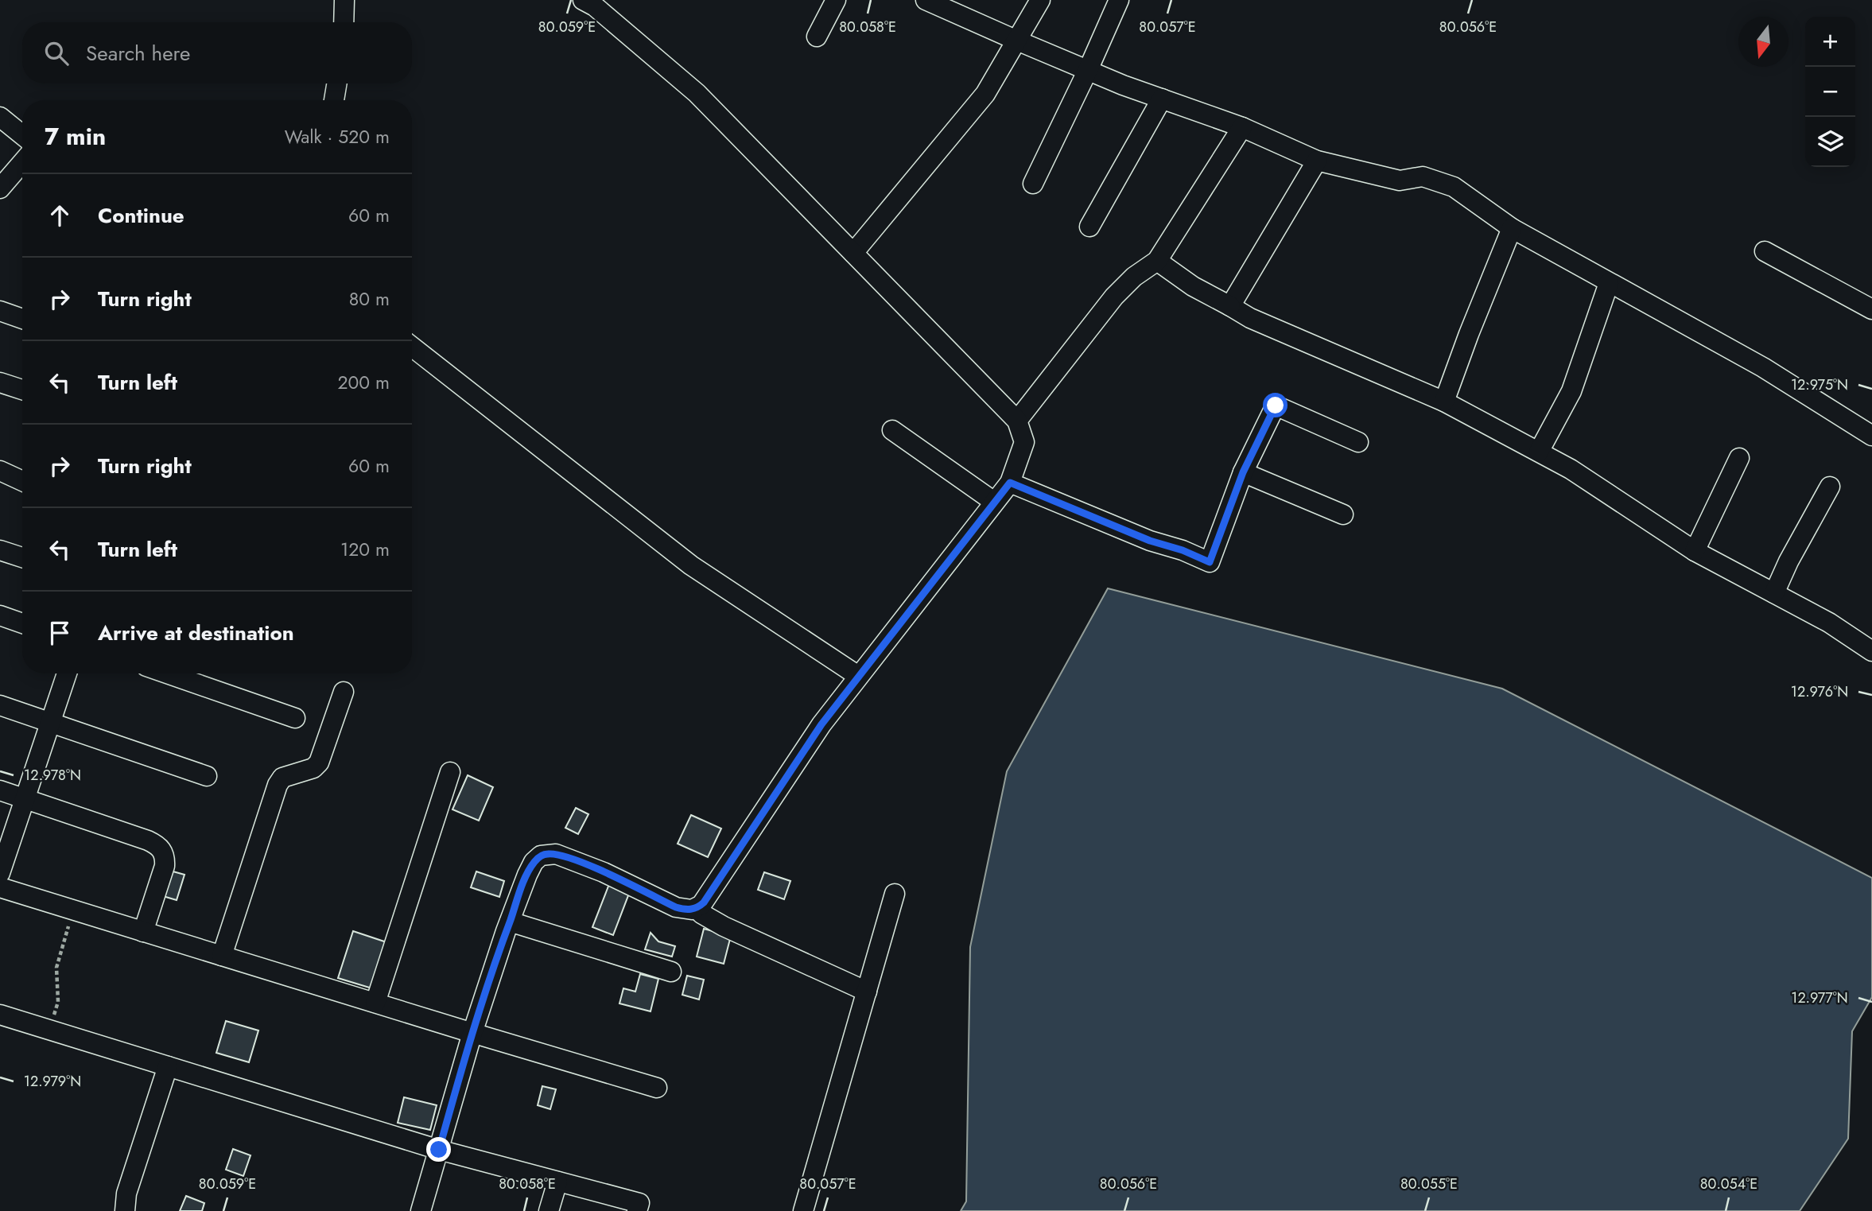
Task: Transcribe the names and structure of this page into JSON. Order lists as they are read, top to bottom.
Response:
{
  "north": "bottom",
  "page": {
    "map_buttons": ["+", "−"],
    "search": "Search here",
    "heading": ["7 min", "Walk · 520 m"],
    "list": [
      ["Continue", "60 m"],
      ["Turn right", "80 m"],
      ["Turn left", "200 m"],
      ["Turn right", "60 m"],
      ["Turn left", "120 m"],
      "Arrive at destination"
    ]
  },
  "coordinates": [
    "80.059°E",
    "80.058°E",
    "80.057°E",
    "80.056°E",
    "12.975°N",
    "12.976°N",
    "12.978°N",
    "12.977°N",
    "12.979°N",
    "80.055°E",
    "80.054°E"
  ]
}
